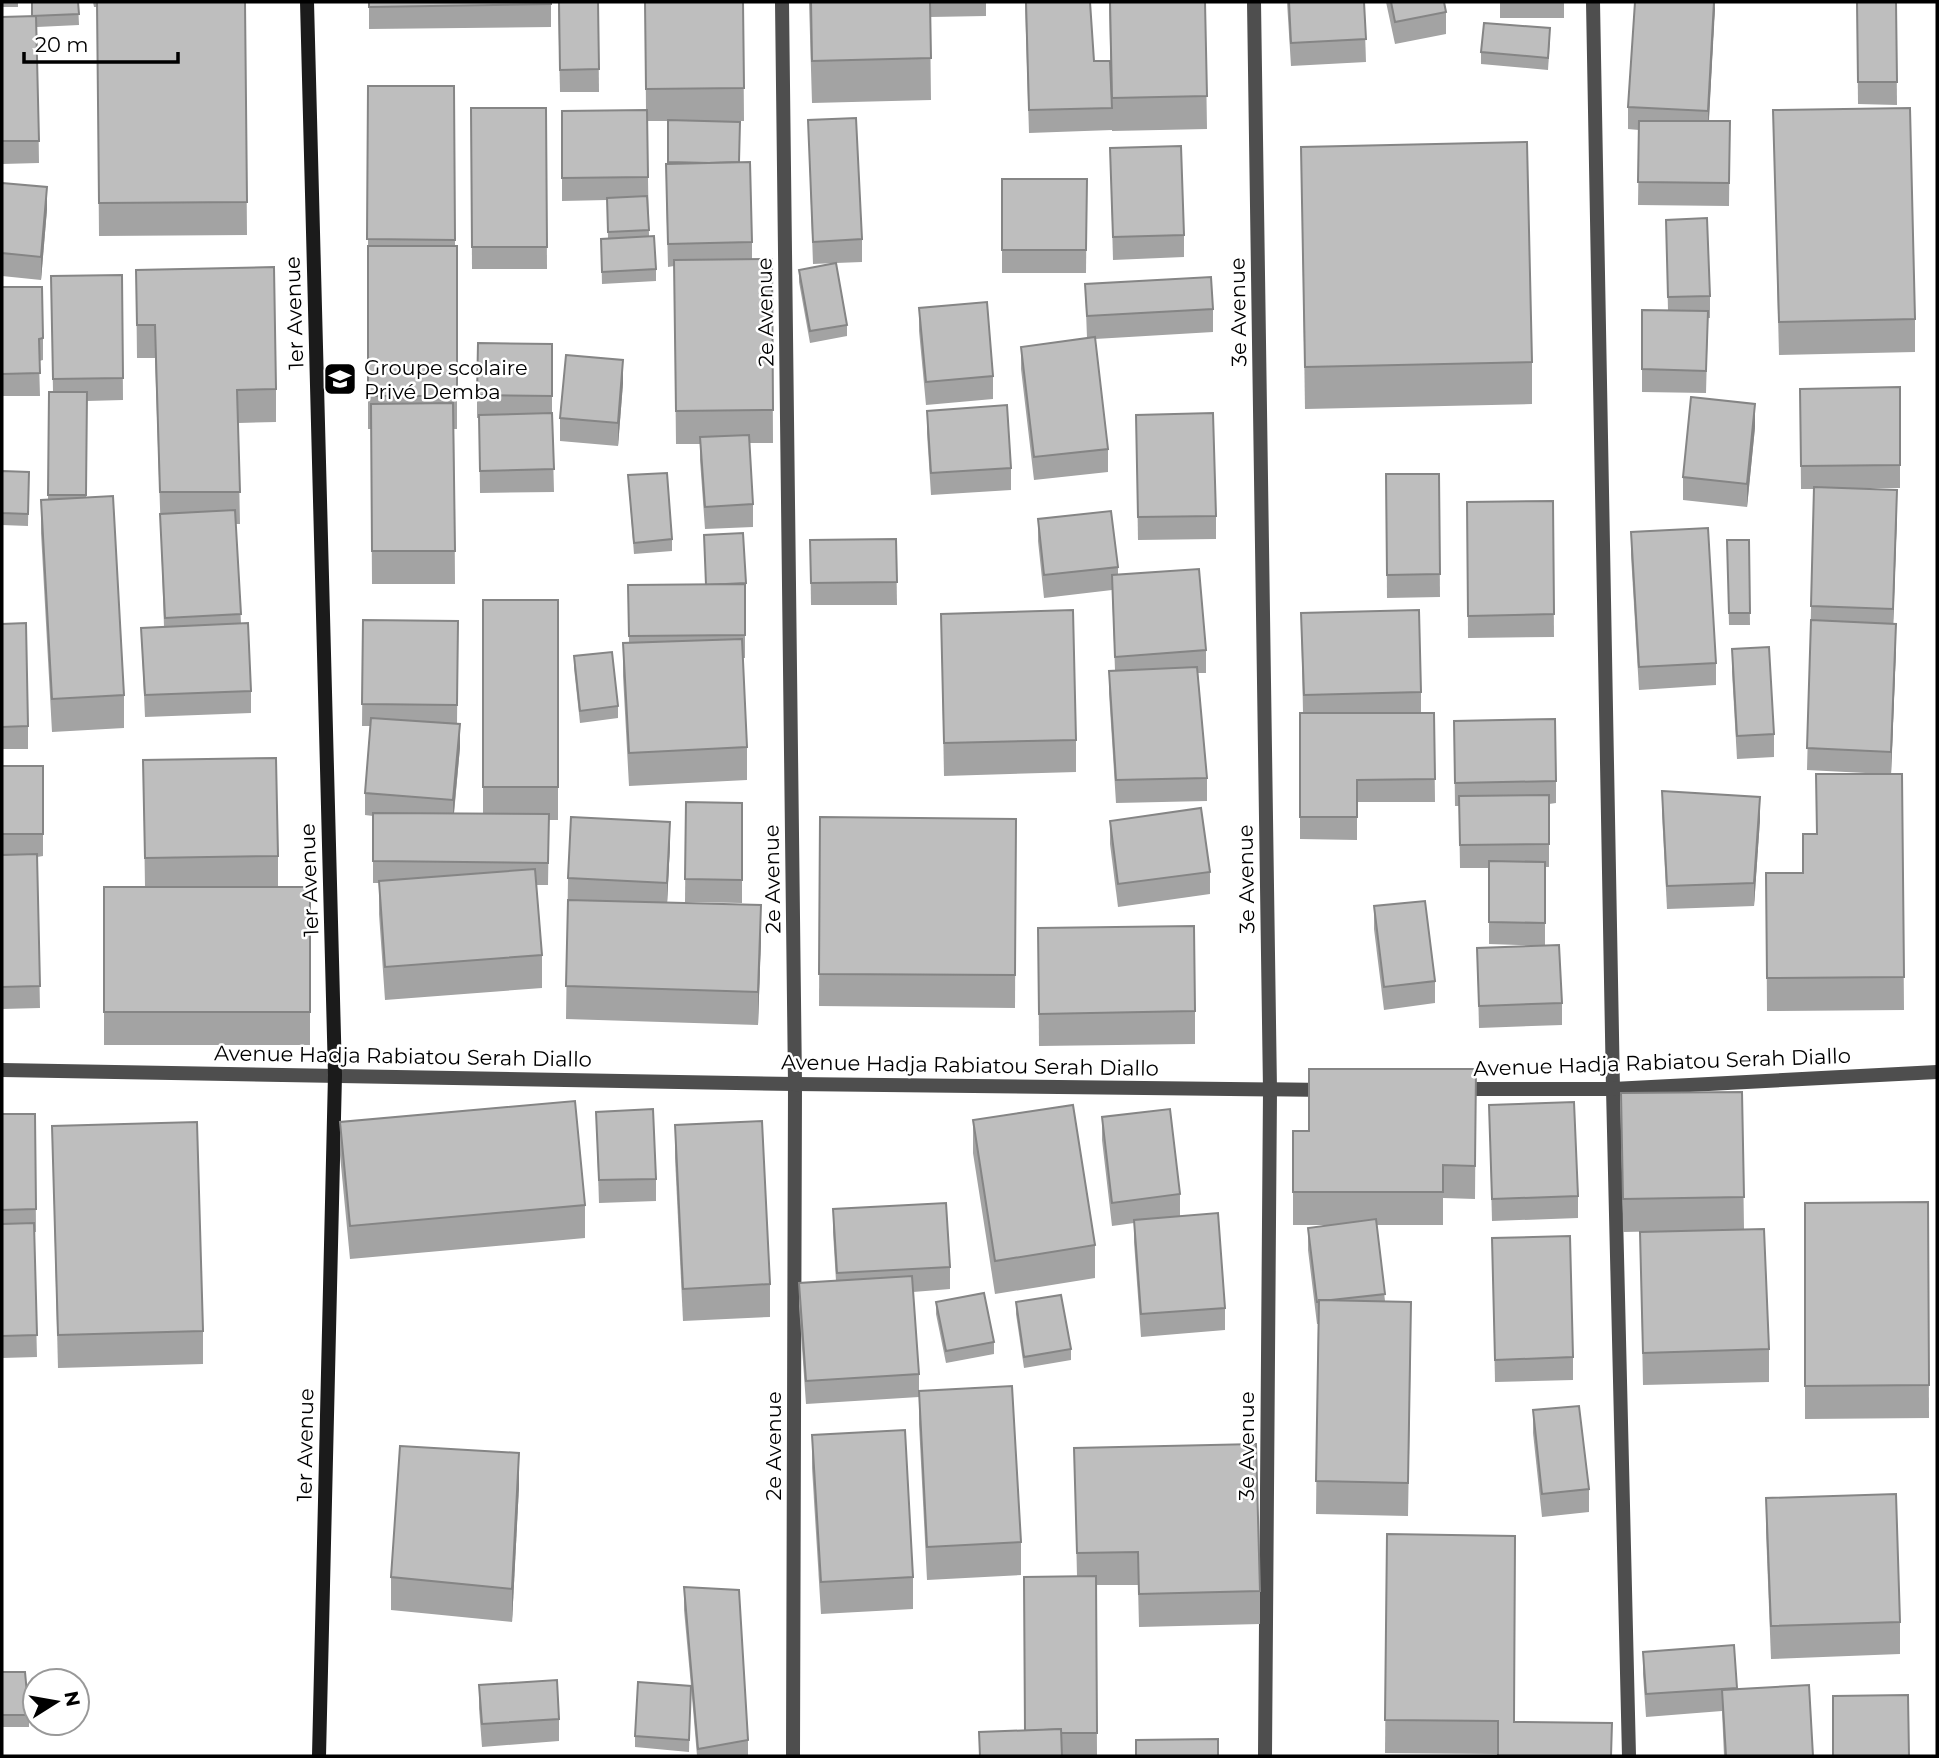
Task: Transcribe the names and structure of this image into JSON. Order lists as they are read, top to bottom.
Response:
{
  "streets": {
    "street": [
      "2e Avenue",
      "3e Avenue",
      "1er Avenue",
      "Avenue Hadja Rabiatou Serah Diallo"
    ]
  },
  "crossings": [
    ["2e Avenue", "Avenue Hadja Rabiatou Serah Diallo"],
    ["3e Avenue", "Avenue Hadja Rabiatou Serah Diallo"],
    ["1er Avenue", "Avenue Hadja Rabiatou Serah Diallo"]
  ],
  "places": {
    "school or university": ["Groupe scolaire Privé Demba"]
  },
  "scale_bar": "20 m",
  "north": "right"
}
